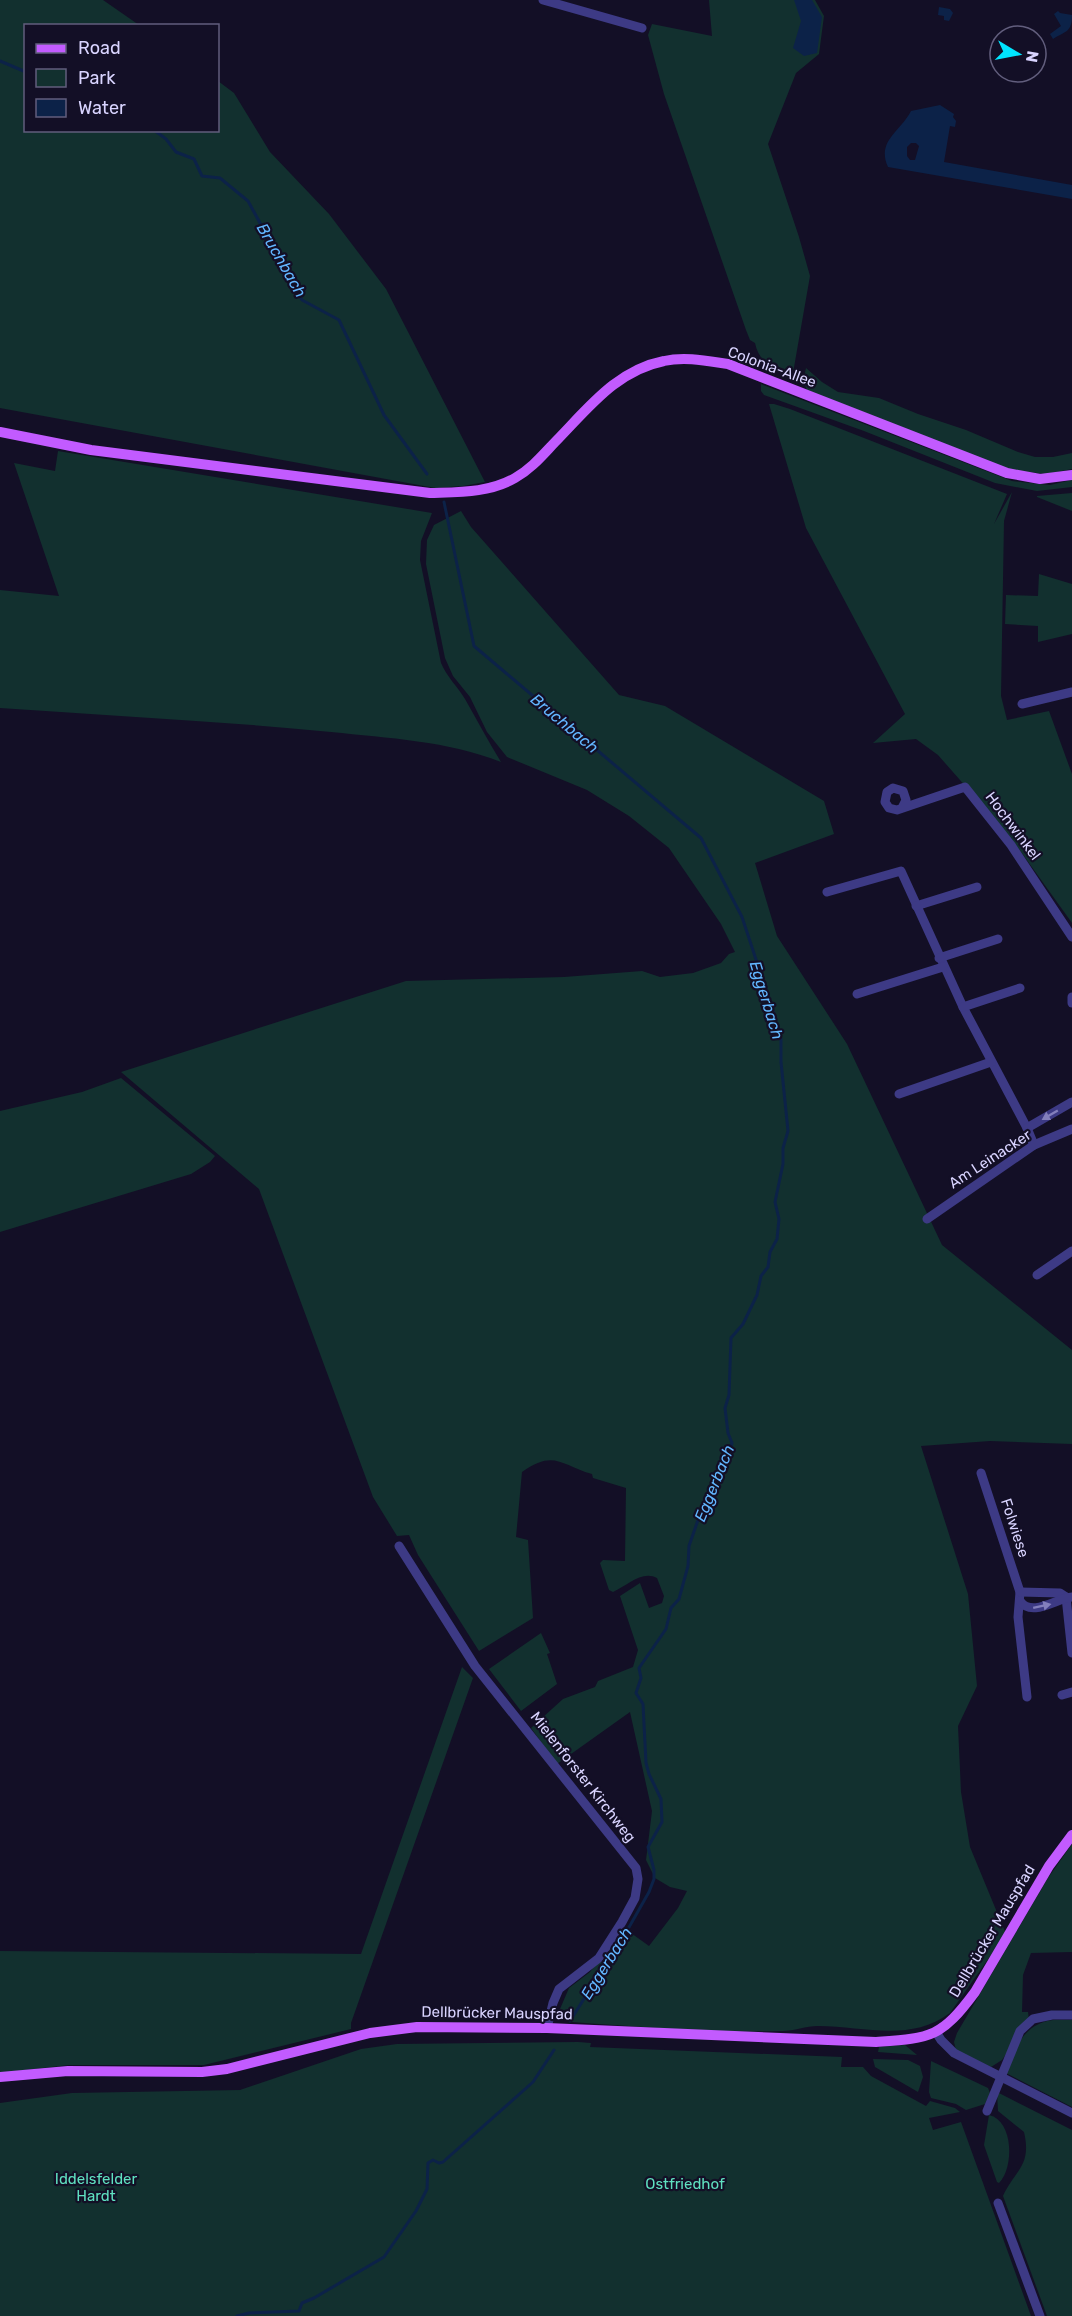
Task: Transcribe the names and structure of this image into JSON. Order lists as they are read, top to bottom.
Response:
{
  "streets": {
    "main road": ["Colonia-Allee", "Dellbrücker Mauspfad"],
    "street": [
      "Hochwinkel",
      "Am Leinacker",
      "Folwiese",
      "Mielenforster Kirchweg"
    ]
  },
  "crossings": [
    ["Mielenforster Kirchweg", "Dellbrücker Mauspfad"]
  ],
  "water": ["Bruchbach", "Eggerbach"],
  "parks": ["Iddelsfelder Hardt", "Ostfriedhof"],
  "legend": ["Road", "Park", "Water"],
  "north": "right"
}
